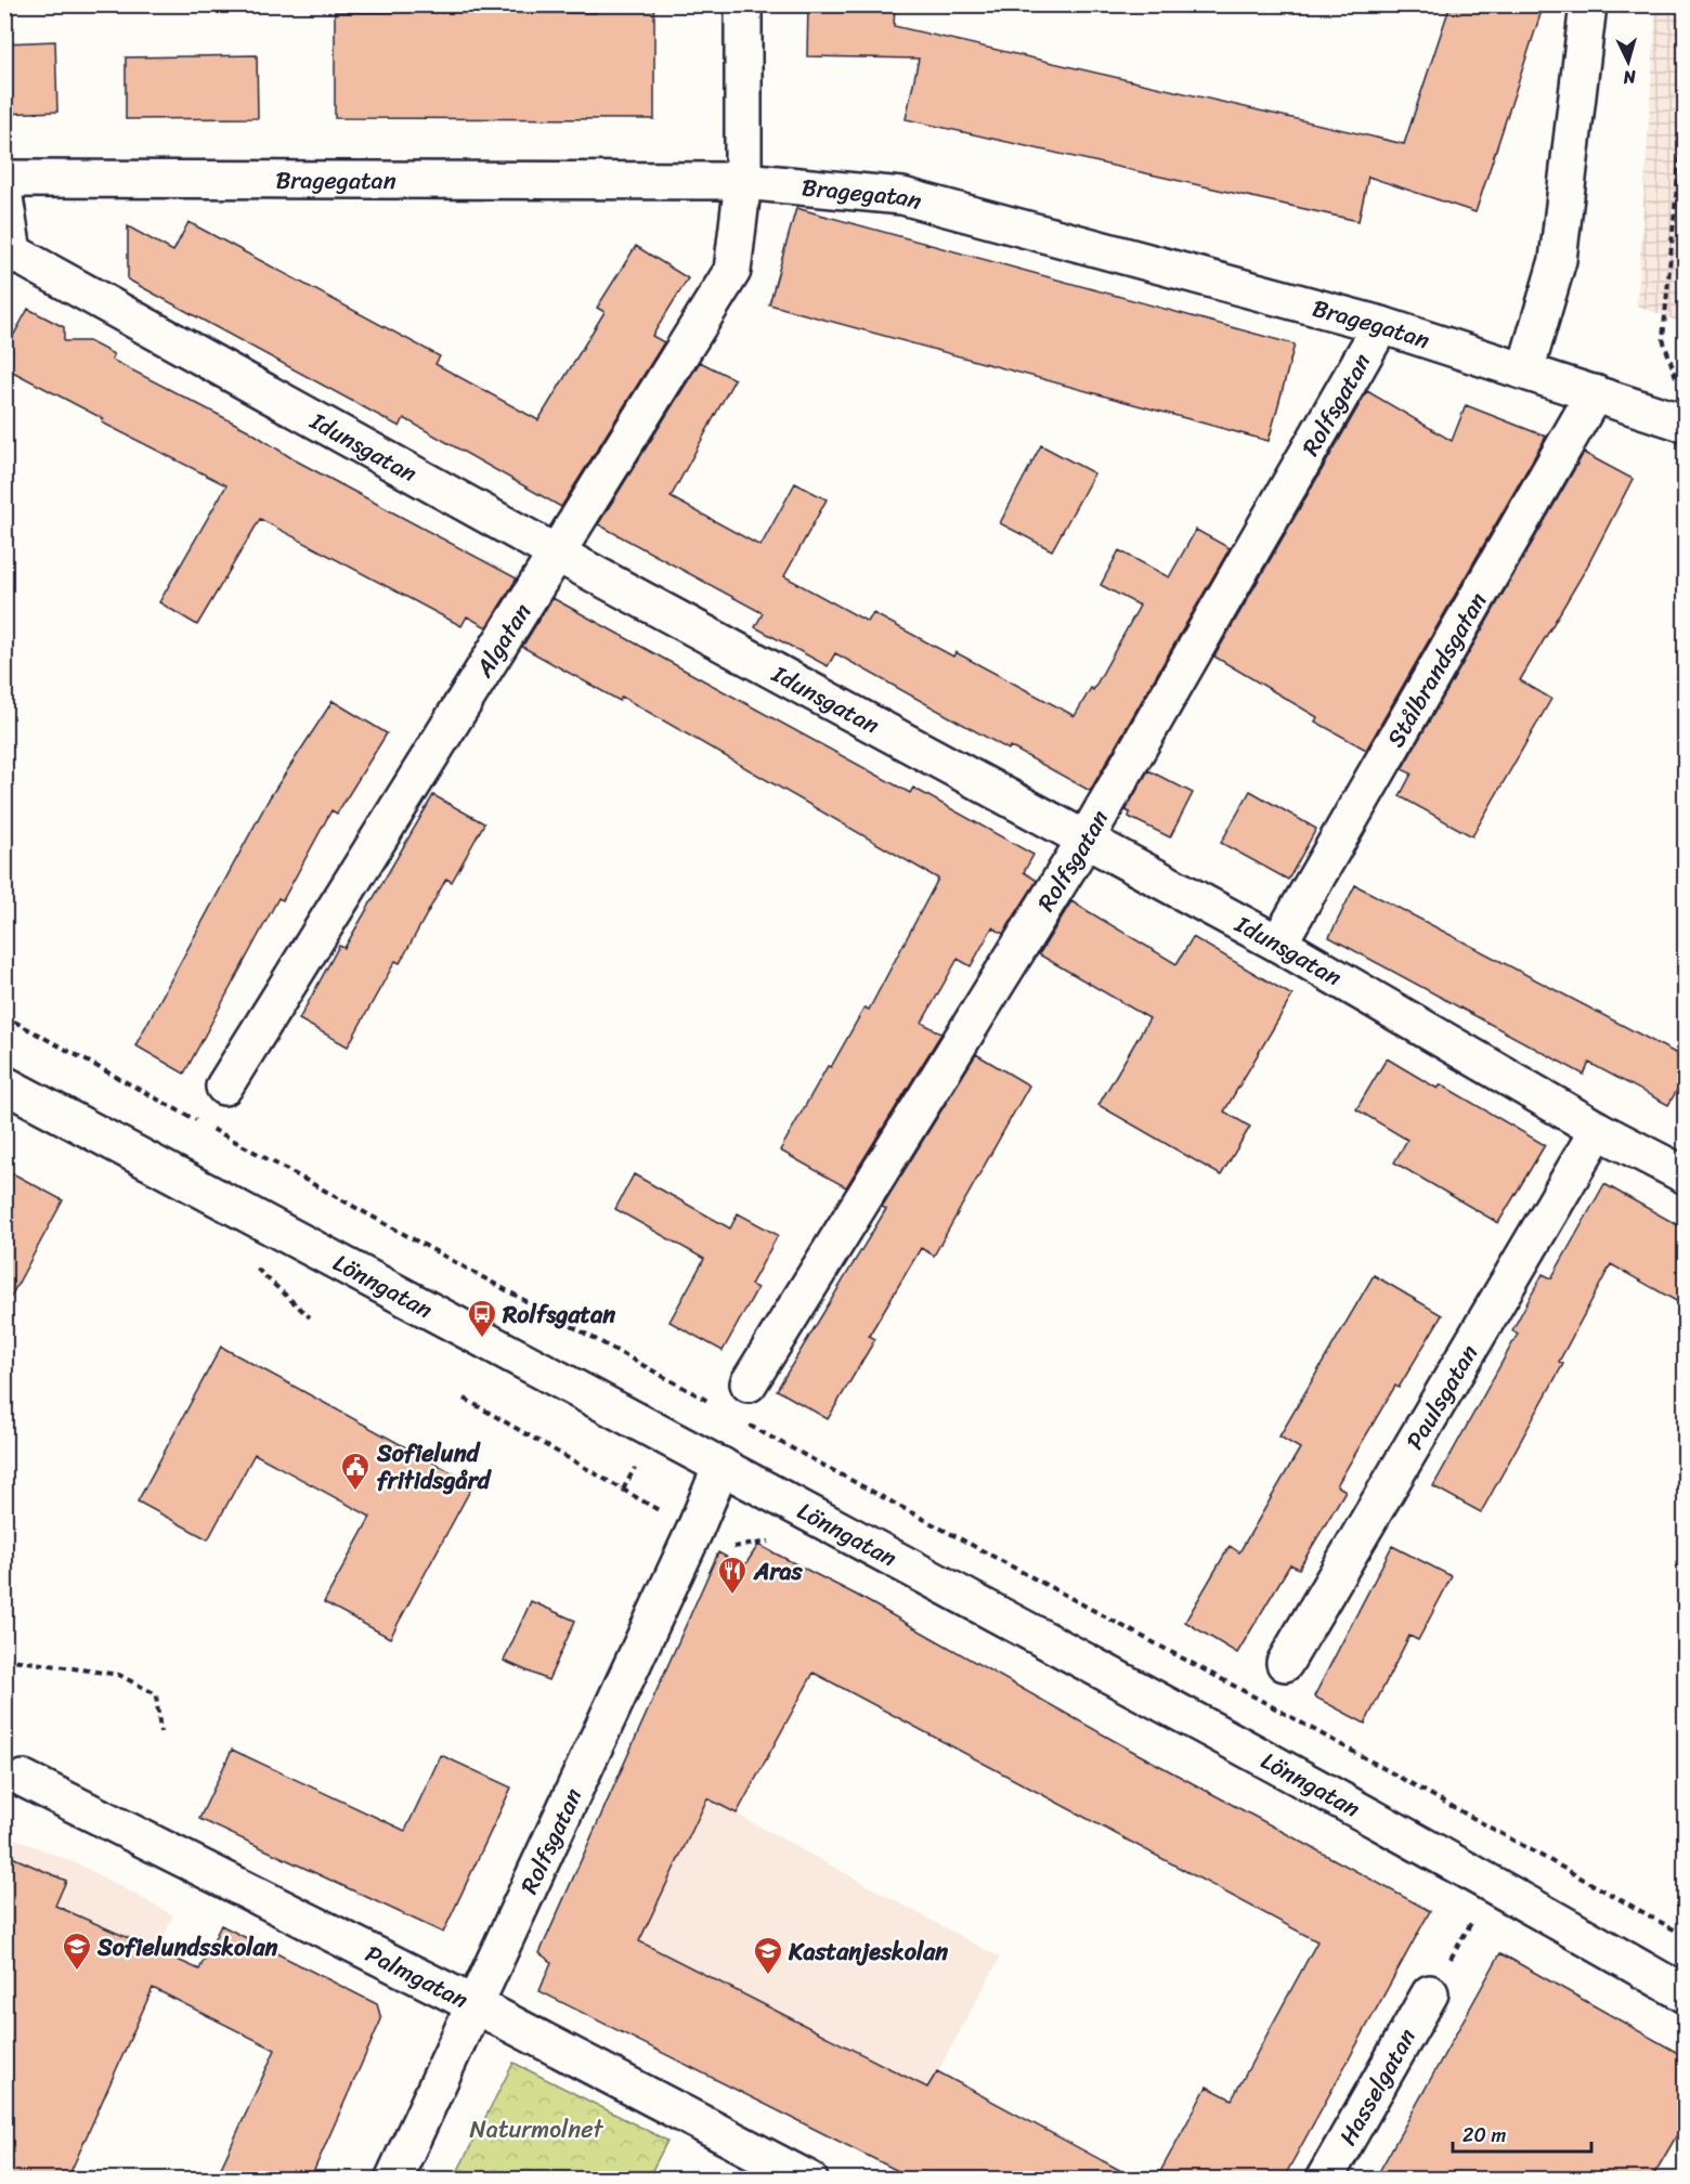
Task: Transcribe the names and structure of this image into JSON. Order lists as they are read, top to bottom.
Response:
{
  "streets": {
    "street": [
      "Bragegatan",
      "Rolfsgatan",
      "Idunsgatan",
      "Algatan",
      "Stålbrandsgatan",
      "Lönngatan",
      "Paulsgatan",
      "Palmgatan",
      "Hasselgatan"
    ]
  },
  "crossings": [
    ["Bragegatan", "Rolfsgatan"],
    ["Bragegatan", "Algatan"],
    ["Bragegatan", "Stålbrandsgatan"],
    ["Rolfsgatan", "Idunsgatan"],
    ["Rolfsgatan", "Lönngatan"],
    ["Rolfsgatan", "Palmgatan"],
    ["Idunsgatan", "Algatan"],
    ["Idunsgatan", "Stålbrandsgatan"],
    ["Idunsgatan", "Paulsgatan"]
  ],
  "parks": ["Naturmolnet"],
  "places": {
    "bus stop": ["Rolfsgatan"],
    "public building": ["Sofielund fritidsgård"],
    "restaurant": ["Aras"],
    "school or university": ["Sofielundsskolan", "Kastanjeskolan"]
  },
  "scale_bar": "20 m",
  "north": "bottom"
}
